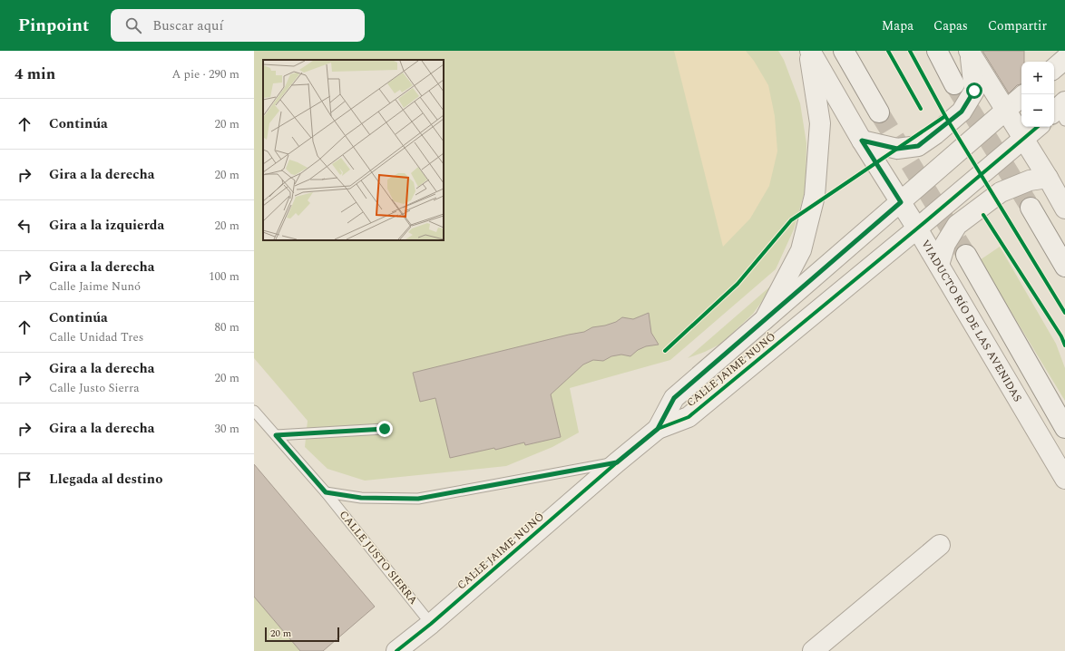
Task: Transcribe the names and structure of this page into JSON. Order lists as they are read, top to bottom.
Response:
{
  "streets": {
    "street": ["VIADUCTO RÍO DE LAS AVENIDAS", "CALLE JAIME NUNÓ"],
    "lane": ["CALLE JUSTO SIERRA"]
  },
  "crossings": [
    ["VIADUCTO RÍO DE LAS AVENIDAS", "CALLE JAIME NUNÓ"],
    ["CALLE JAIME NUNÓ", "CALLE JUSTO SIERRA"]
  ],
  "scale_bar": "20 m",
  "page": {
    "header": "Pinpoint",
    "search": "Buscar aquí",
    "nav": ["Mapa", "Capas", "Compartir"],
    "heading": ["4 min", "A pie · 290 m"],
    "map_buttons": ["+", "−"],
    "list": [
      ["Continúa", "20 m"],
      ["Gira a la derecha", "20 m"],
      ["Gira a la izquierda", "20 m"],
      ["Gira a la derecha", "Calle Jaime Nunó", "100 m"],
      ["Continúa", "Calle Unidad Tres", "80 m"],
      ["Gira a la derecha", "Calle Justo Sierra", "20 m"],
      ["Gira a la derecha", "30 m"],
      "Llegada al destino"
    ],
    "scale": "20 m"
  }
}
